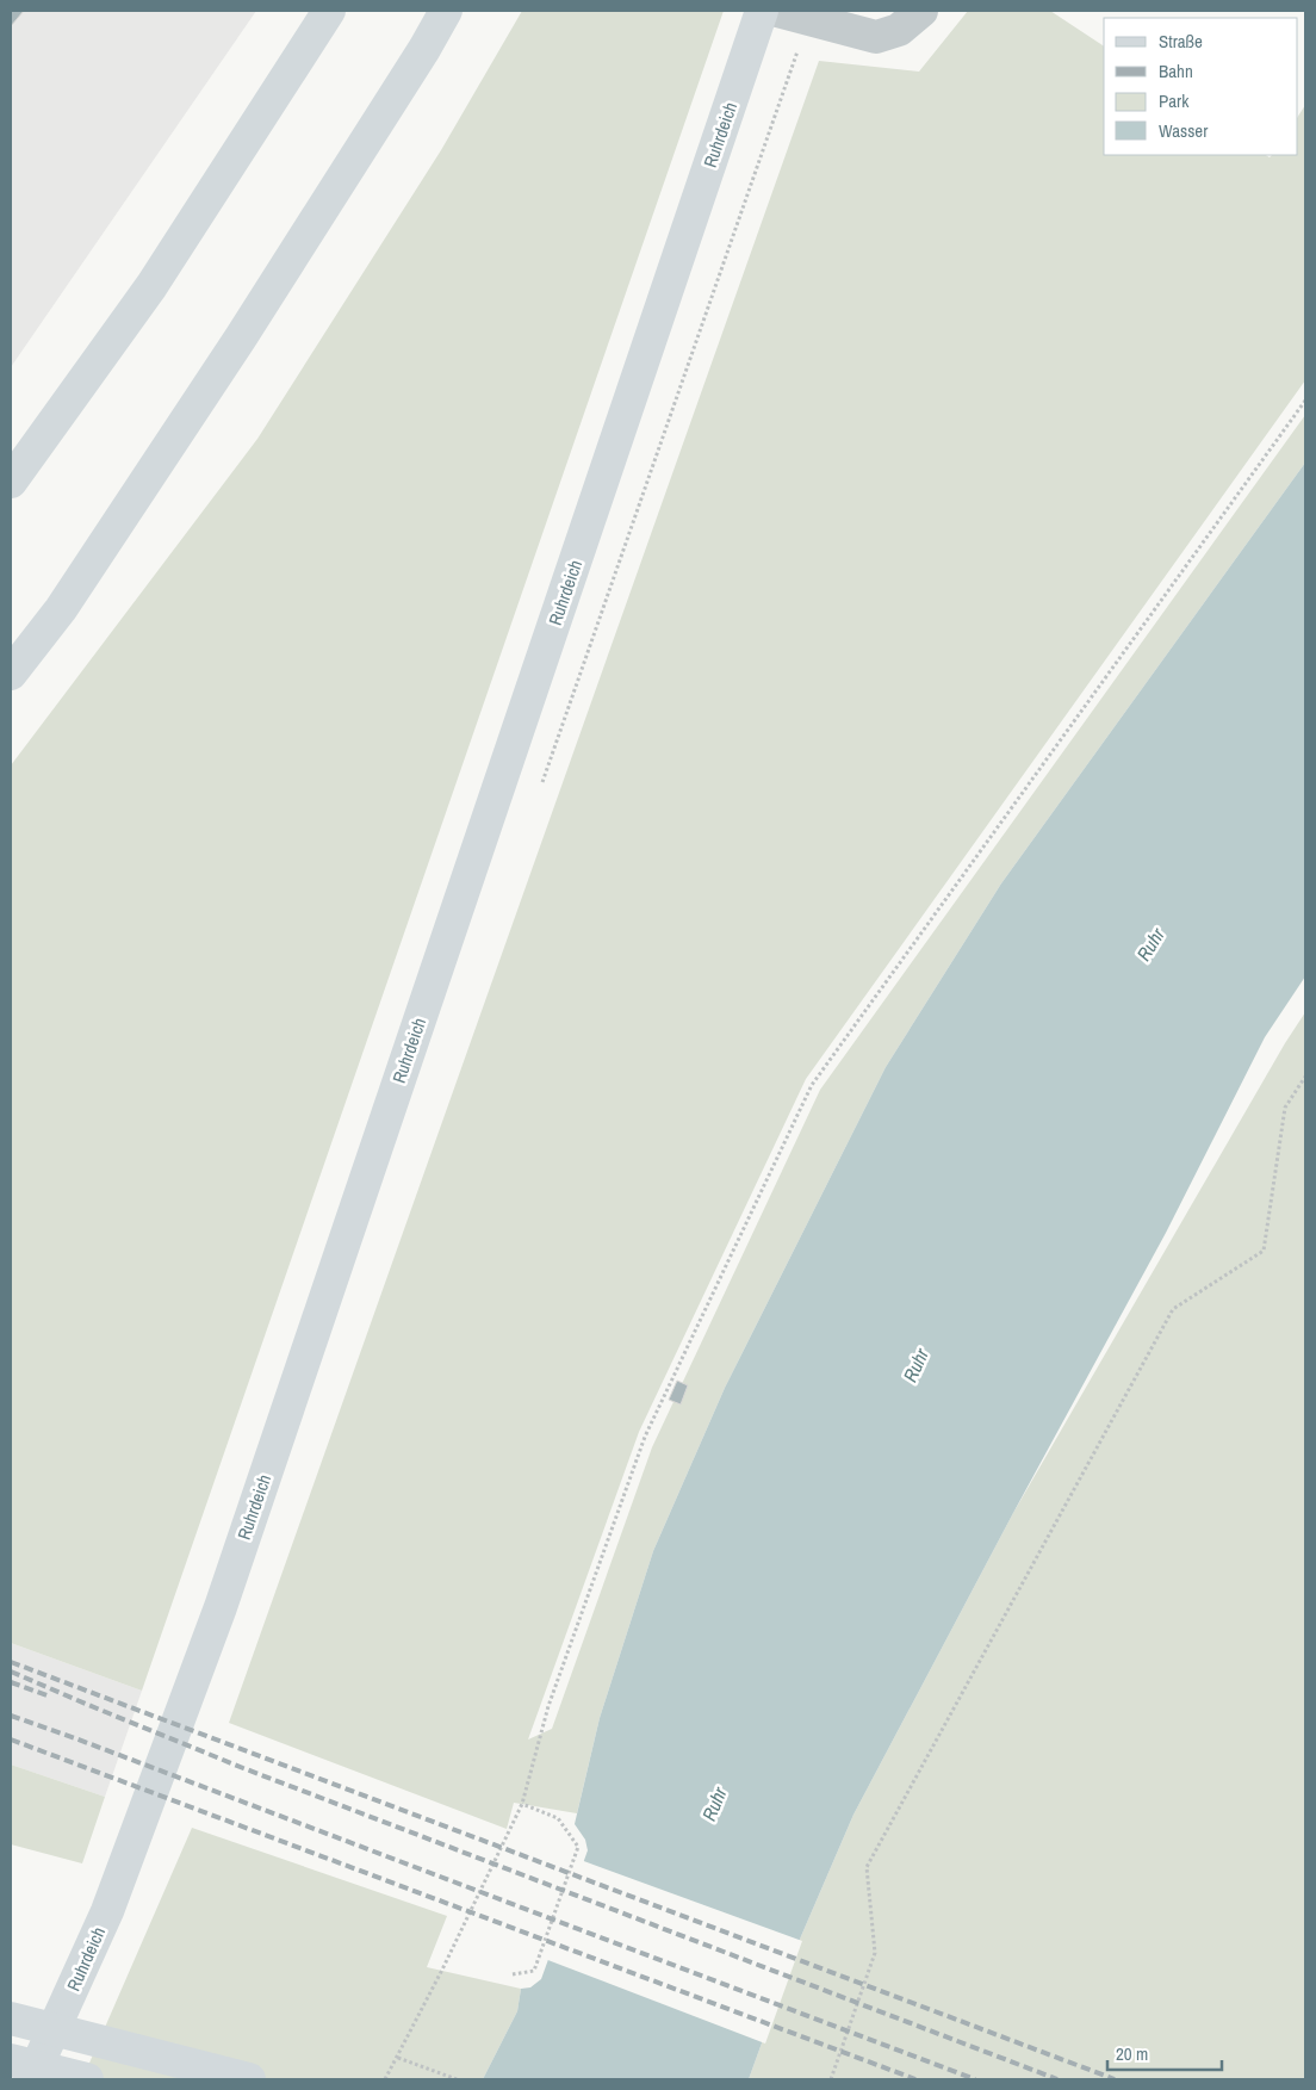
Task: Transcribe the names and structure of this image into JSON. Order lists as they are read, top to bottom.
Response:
{
  "streets": {
    "main road": ["Ruhrdeich"]
  },
  "water": ["Ruhr"],
  "legend": [
    "Straße",
    "Bahn",
    "Park",
    "Wasser"
  ],
  "scale_bar": "20 m"
}
